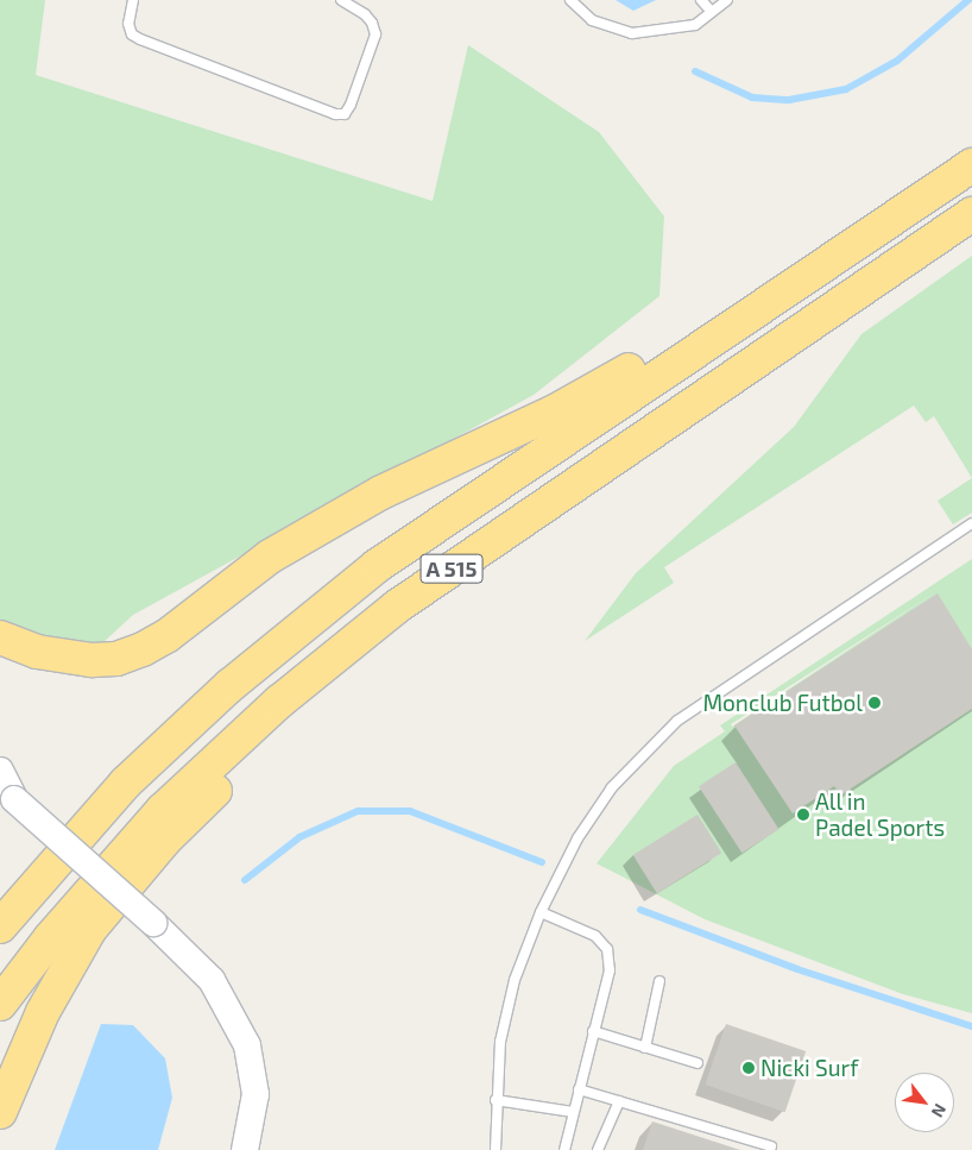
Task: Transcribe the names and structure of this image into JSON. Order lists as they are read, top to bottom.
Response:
{
  "streets": {
    "highway": ["A 515"]
  },
  "places": ["Monclub Futbol", "All in Padel Sports", "Nicki Surf"],
  "north": "bottom right"
}
